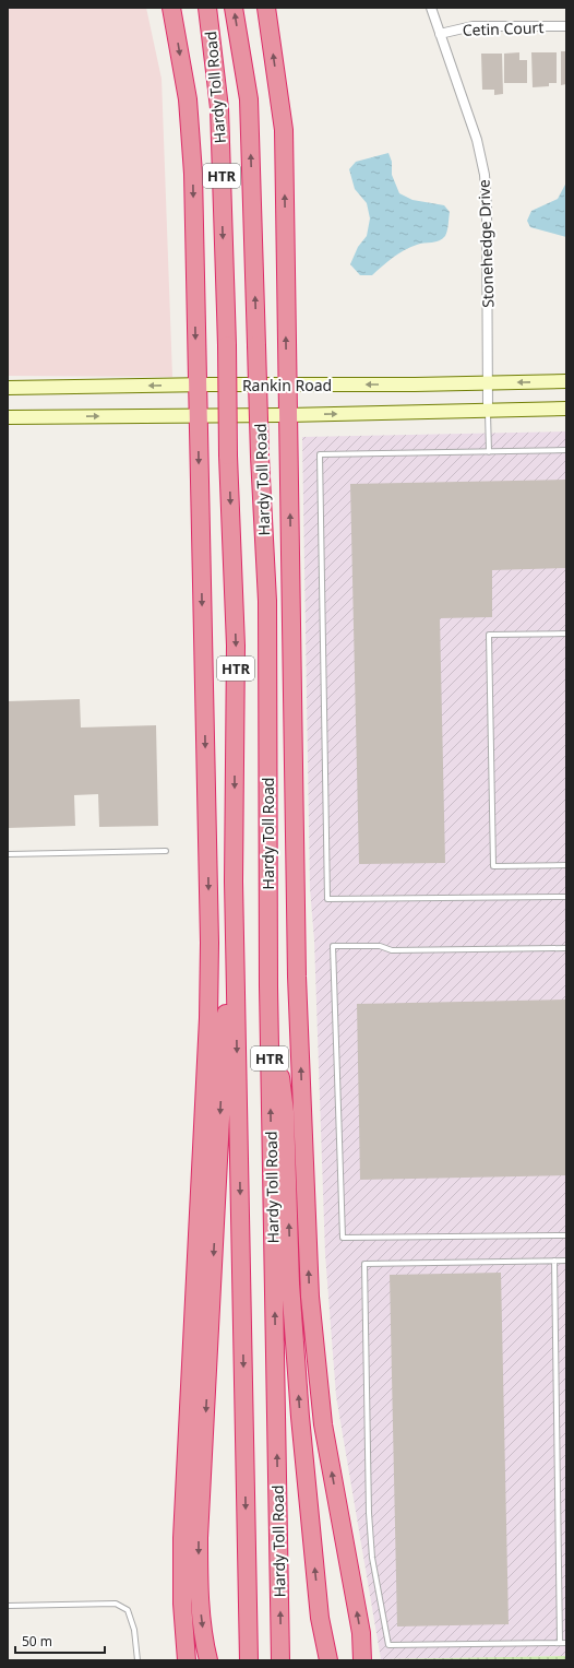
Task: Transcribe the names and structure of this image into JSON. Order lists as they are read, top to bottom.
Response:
{
  "streets": {
    "highway": ["Hardy Toll Road", "HTR"],
    "main road": ["Rankin Road"],
    "street": ["Cetin Court", "Stonehedge Drive"]
  },
  "crossings": [
    ["Cetin Court", "Stonehedge Drive"],
    ["Stonehedge Drive", "Rankin Road"]
  ],
  "scale_bar": "50 m"
}
